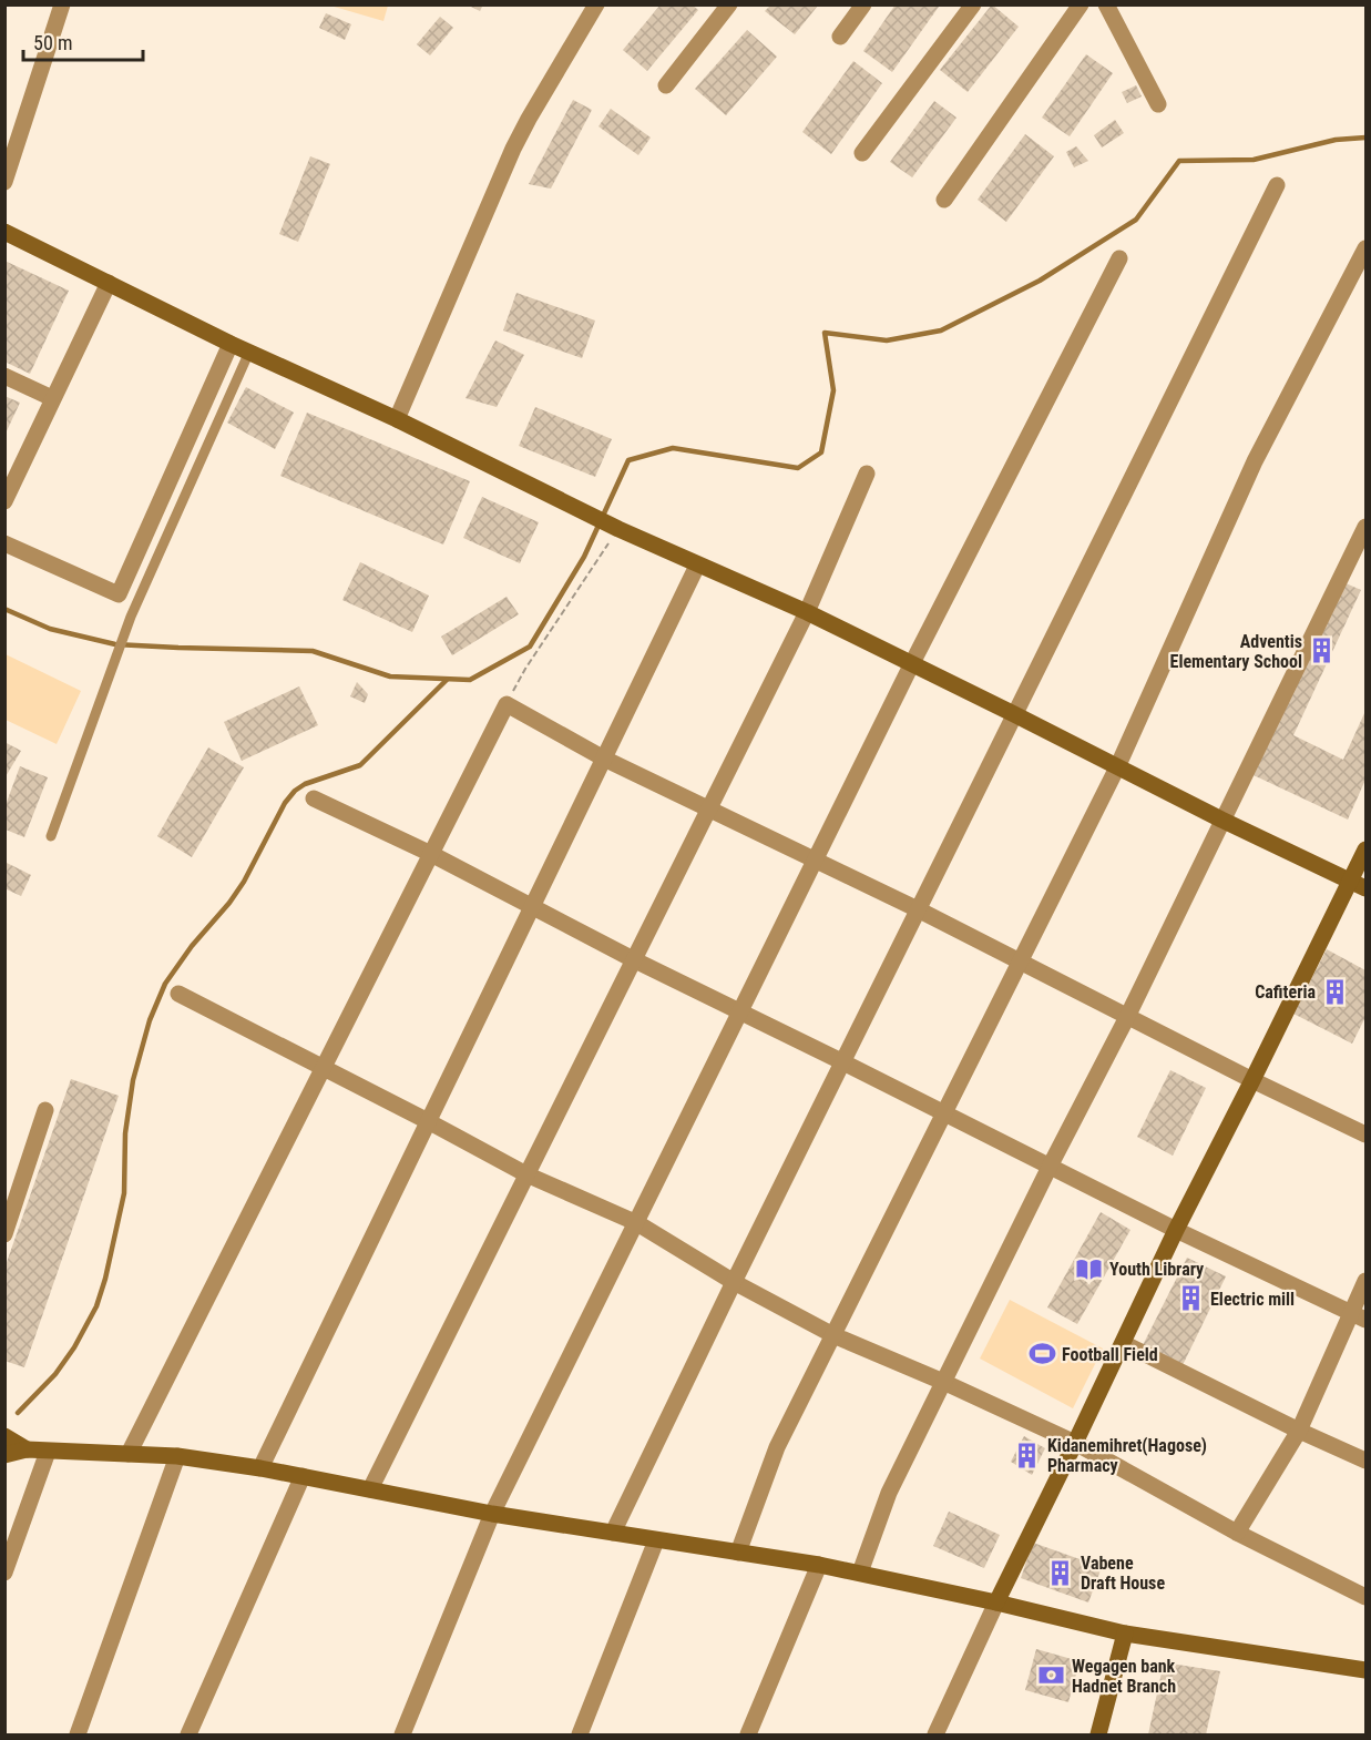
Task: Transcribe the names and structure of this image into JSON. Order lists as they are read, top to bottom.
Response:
{
  "places": {
    "building": [
      "Adventis Elementary School",
      "Cafiteria",
      "Electric mill",
      "Kidanemihret(Hagose) Pharmacy",
      "Vabene Draft House"
    ],
    "library": ["Youth Library"],
    "sports": ["Football Field"],
    "bank": ["Wegagen bank Hadnet Branch"]
  },
  "scale_bar": "50 m"
}
